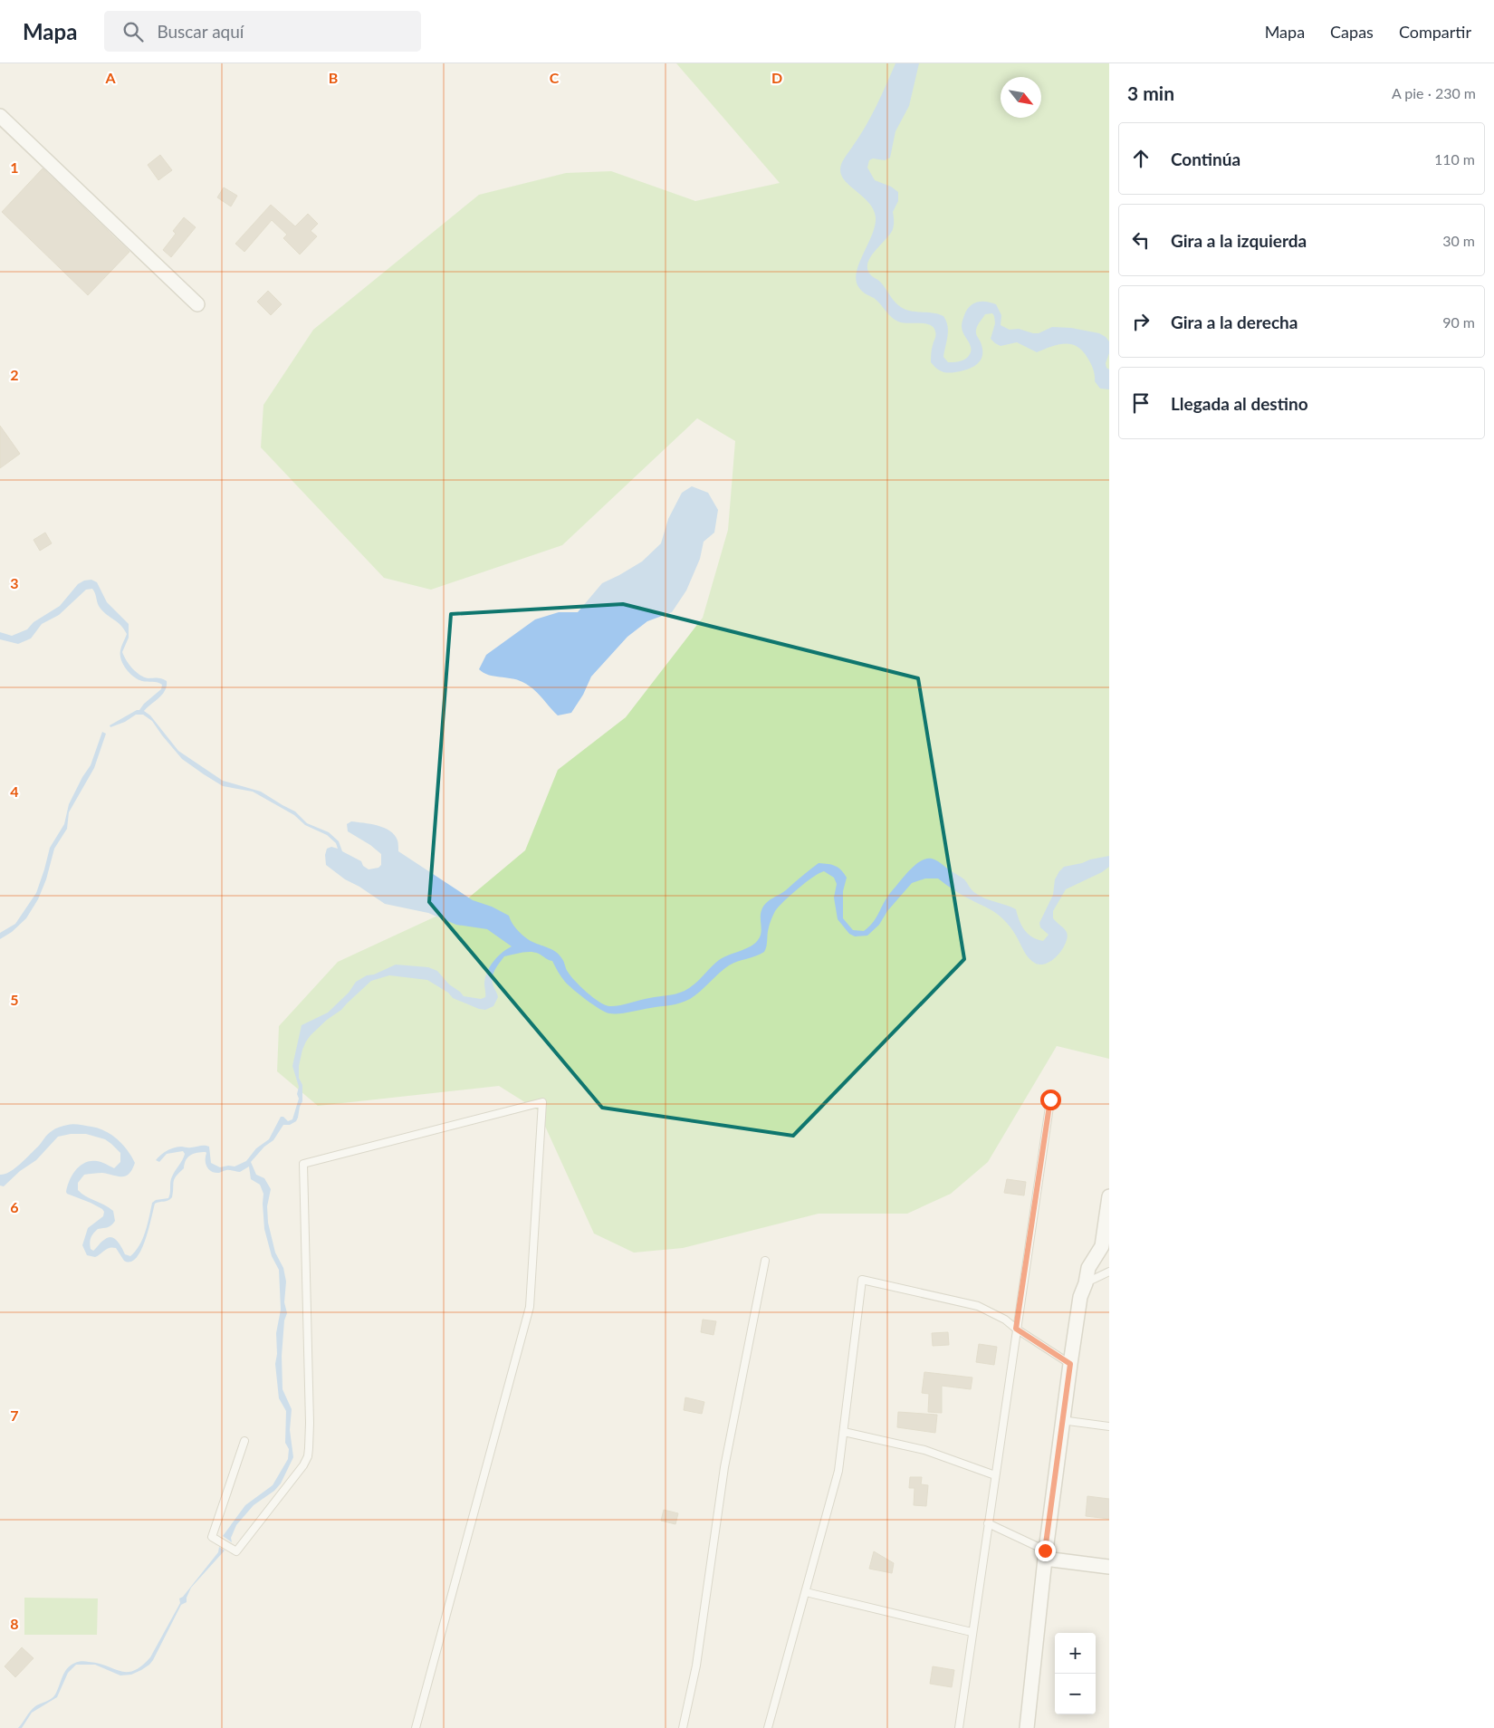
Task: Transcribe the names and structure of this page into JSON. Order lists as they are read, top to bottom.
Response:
{
  "north": "bottom right",
  "page": {
    "header": "Mapa",
    "search": "Buscar aquí",
    "nav": ["Mapa", "Capas", "Compartir"],
    "heading": ["3 min", "A pie · 230 m"],
    "list": [
      ["Continúa", "110 m"],
      ["Gira a la izquierda", "30 m"],
      ["Gira a la derecha", "90 m"],
      "Llegada al destino"
    ],
    "map_buttons": ["+", "−"]
  },
  "grid": {
    "columns": [
      "A",
      "B",
      "C",
      "D"
    ],
    "rows": [
      "1",
      "2",
      "3",
      "4",
      "5",
      "6",
      "7",
      "8"
    ]
  }
}
